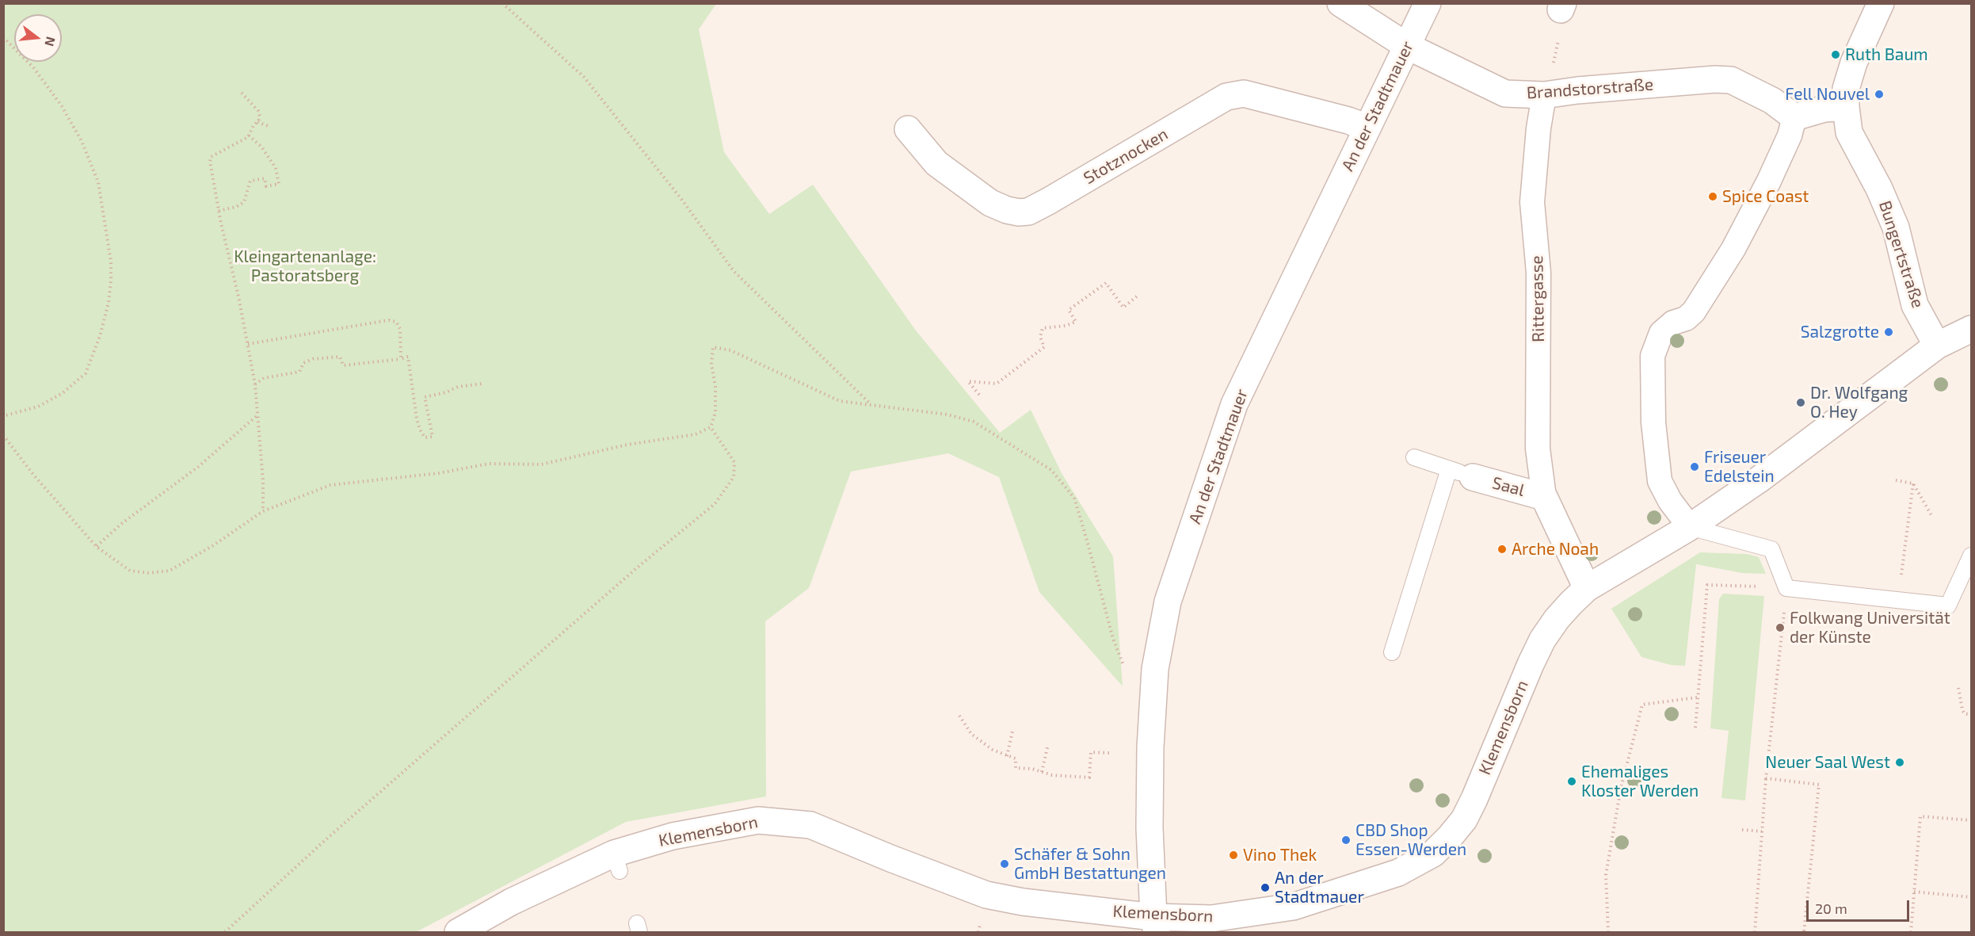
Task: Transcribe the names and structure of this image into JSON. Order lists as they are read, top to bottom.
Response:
{
  "streets": {
    "street": [
      "Brandstorstraße",
      "An der Stadtmauer",
      "Stotznocken",
      "Bungertstraße",
      "Rittergasse",
      "Saal",
      "Klemensborn"
    ]
  },
  "crossings": [
    ["Brandstorstraße", "An der Stadtmauer"],
    ["Brandstorstraße", "Rittergasse"],
    ["An der Stadtmauer", "Stotznocken"],
    ["An der Stadtmauer", "Klemensborn"],
    ["Bungertstraße", "Klemensborn"],
    ["Rittergasse", "Saal"],
    ["Rittergasse", "Klemensborn"]
  ],
  "parks": ["Kleingartenanlage: Pastoratsberg"],
  "places": [
    "Ruth Baum",
    "Fell Nouvel",
    "Spice Coast",
    "Salzgrotte",
    "Dr. Wolfgang O. Hey",
    "Friseuer Edelstein",
    "Arche Noah",
    "Folkwang Universität der Künste",
    "Neuer Saal West",
    "Ehemaliges Kloster Werden",
    "CBD Shop Essen-Werden",
    "Vino Thek",
    "Schäfer & Sohn GmbH Bestattungen",
    "An der Stadtmauer"
  ],
  "scale_bar": "20 m",
  "north": "right"
}
